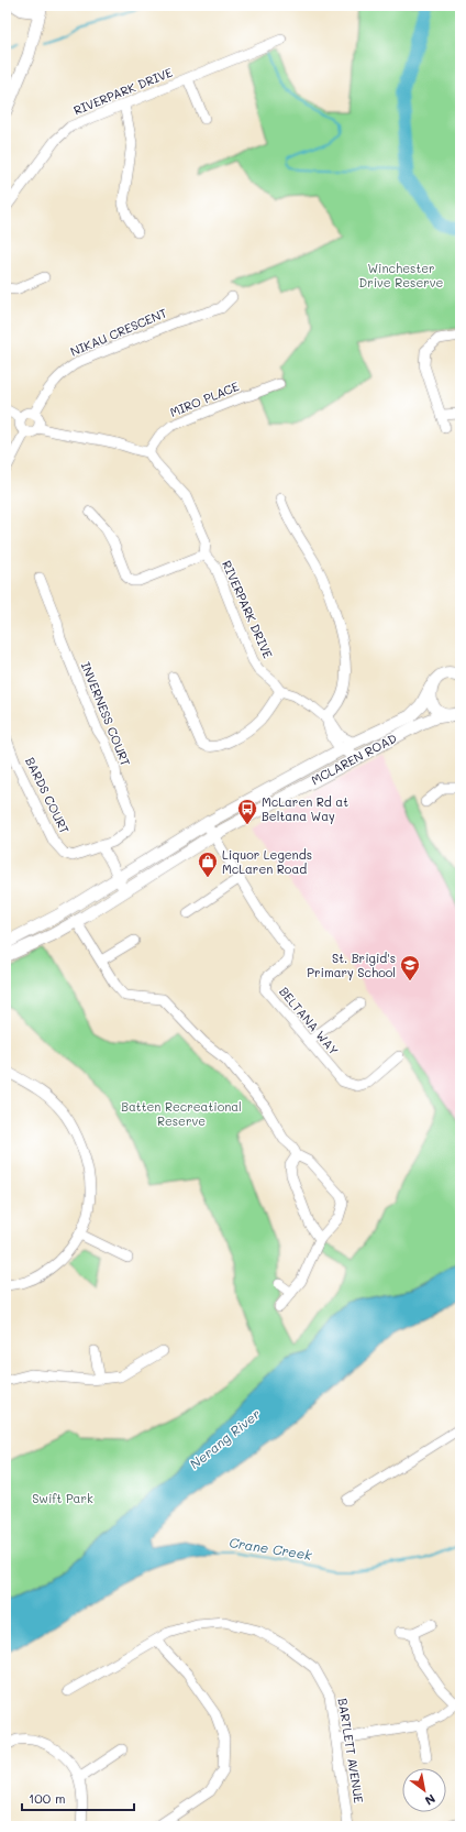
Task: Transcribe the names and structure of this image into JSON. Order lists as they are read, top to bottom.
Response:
{
  "streets": {
    "main road": ["MCLAREN ROAD"],
    "street": [
      "RIVERPARK DRIVE",
      "NIKAU CRESCENT",
      "MIRO PLACE",
      "INVERNESS COURT",
      "BARDS COURT",
      "BELTANA WAY",
      "BARTLETT AVENUE"
    ]
  },
  "crossings": [
    ["RIVERPARK DRIVE", "MIRO PLACE"],
    ["RIVERPARK DRIVE", "MCLAREN ROAD"],
    ["INVERNESS COURT", "BARDS COURT"],
    ["MCLAREN ROAD", "BELTANA WAY"]
  ],
  "water": ["Nerang River", "Crane Creek"],
  "parks": ["Winchester Drive Reserve", "Batten Recreational Reserve", "Swift Park"],
  "places": {
    "bus stop": ["McLaren Rd at Beltana Way"],
    "shop": ["Liquor Legends McLaren Road"],
    "school or university": ["St. Brigid's Primary School"]
  },
  "scale_bar": "100 m",
  "north": "bottom right"
}
